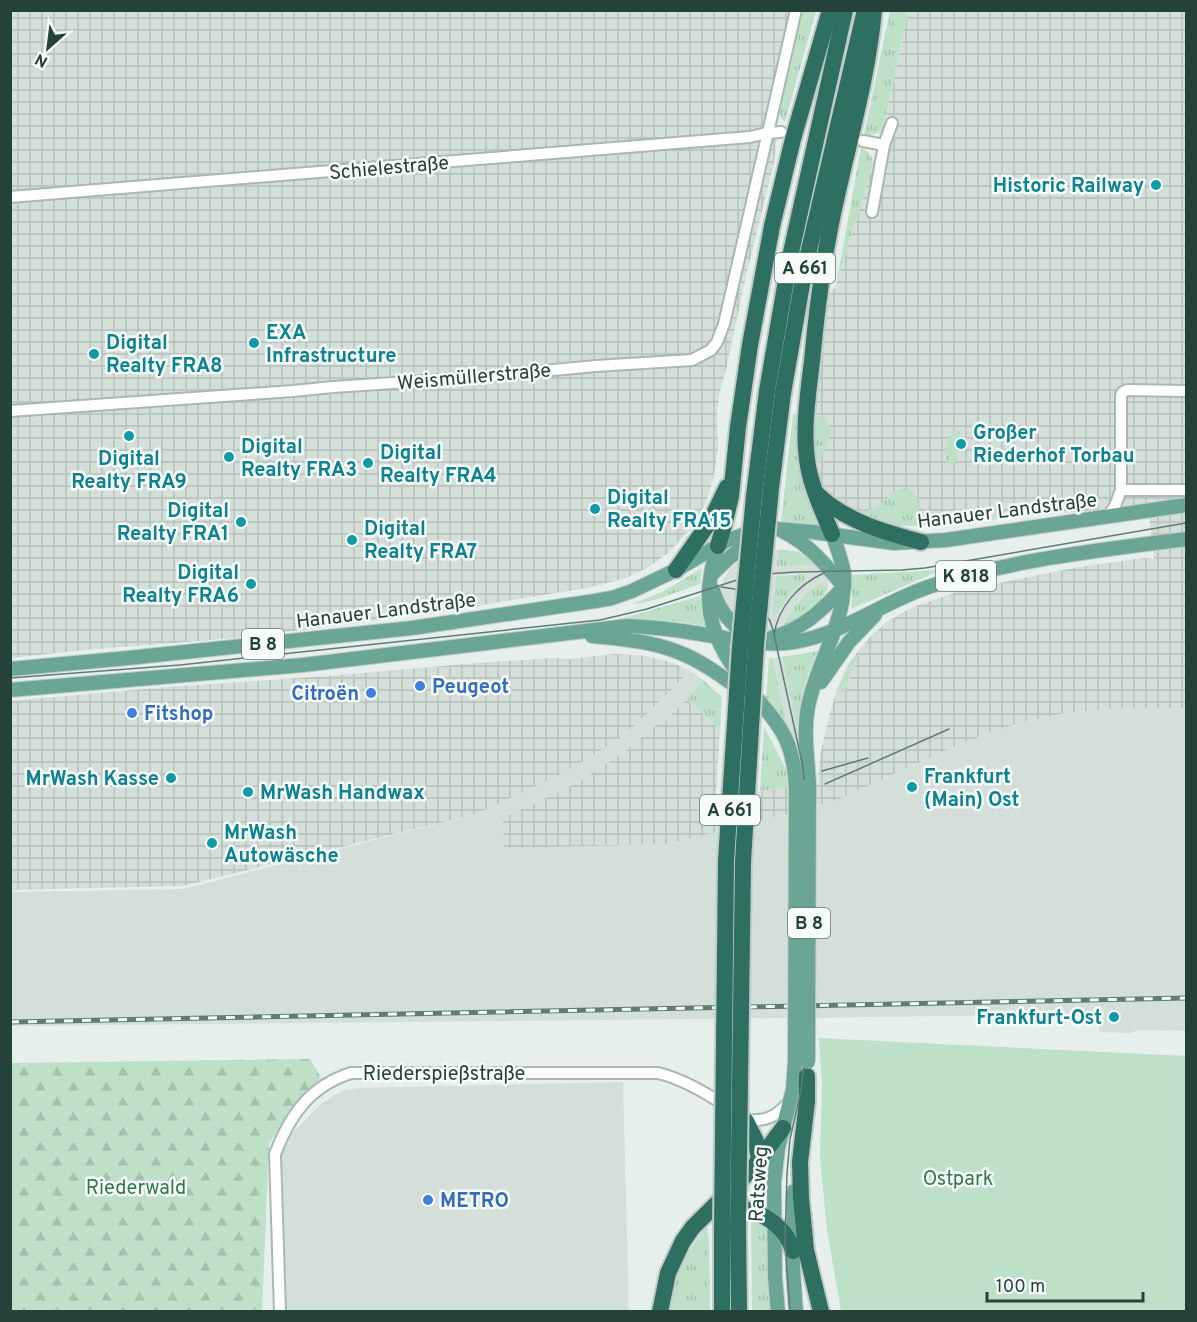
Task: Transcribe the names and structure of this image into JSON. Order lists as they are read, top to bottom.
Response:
{
  "streets": {
    "highway": ["A 661"],
    "main road": [
      "Hanauer Landstraße",
      "K 818",
      "B 8",
      "Ratsweg"
    ],
    "street": ["Schielestraße", "Weismüllerstraße", "Riederspießstraße"]
  },
  "crossings": [
    ["Schielestraße", "Weismüllerstraße"],
    ["Hanauer Landstraße", "B 8"],
    ["K 818", "B 8"],
    ["B 8", "Ratsweg"]
  ],
  "parks": ["Ostpark", "Riederwald"],
  "places": [
    "Historic Railway",
    "EXA Infrastructure",
    "Digital Realty FRA8",
    "Digital Realty FRA9",
    "Großer Riederhof Torbau",
    "Digital Realty FRA3",
    "Digital Realty FRA4",
    "Digital Realty FRA15",
    "Digital Realty FRA1",
    "Digital Realty FRA7",
    "Digital Realty FRA6",
    "Peugeot",
    "Citroën",
    "Fitshop",
    "MrWash Kasse",
    "Frankfurt (Main) Ost",
    "MrWash Handwax",
    "MrWash Autowäsche",
    "Frankfurt-Ost",
    "METRO"
  ],
  "scale_bar": "100 m",
  "north": "bottom left"
}
